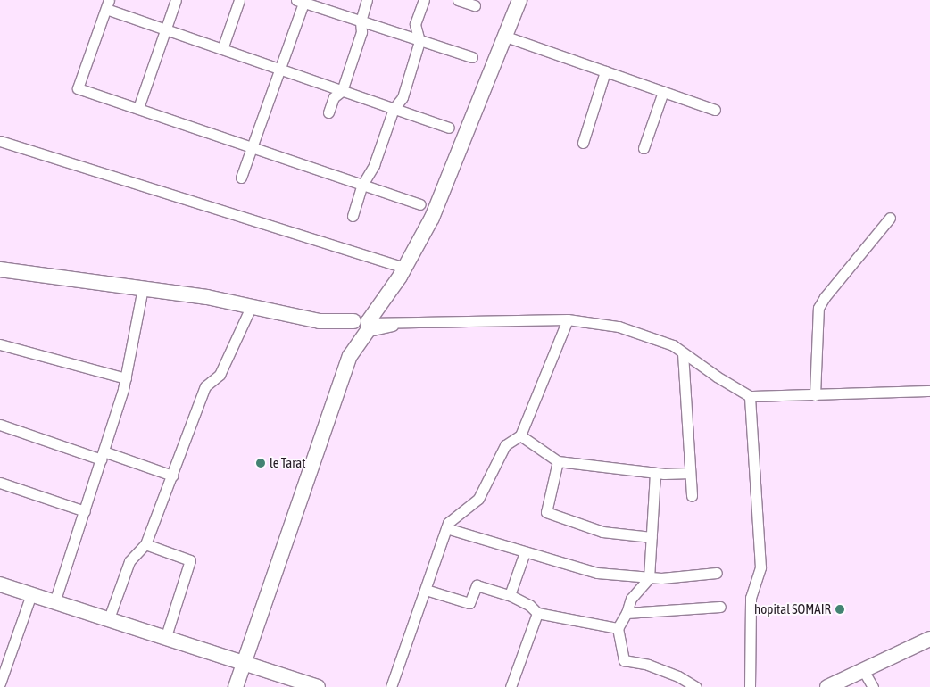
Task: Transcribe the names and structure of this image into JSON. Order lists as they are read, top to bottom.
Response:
{
  "places": ["le Tarat", "hopital SOMAIR"]
}
